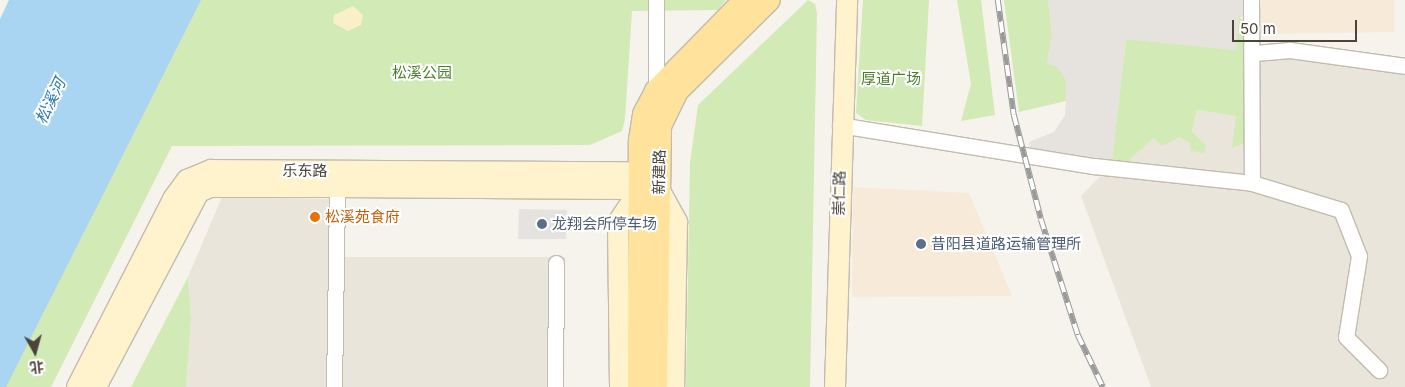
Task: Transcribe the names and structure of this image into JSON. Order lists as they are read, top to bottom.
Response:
{
  "streets": {
    "main road": ["乐东路", "新建路", "崇仁路"]
  },
  "crossings": [
    ["乐东路", "新建路"]
  ],
  "water": ["松溪河"],
  "parks": ["松溪公园", "厚道广场"],
  "places": ["松溪苑食府", "龙翔会所停车场", "昔阳县道路运输管理所"],
  "scale_bar": "50 m",
  "north": "bottom"
}
